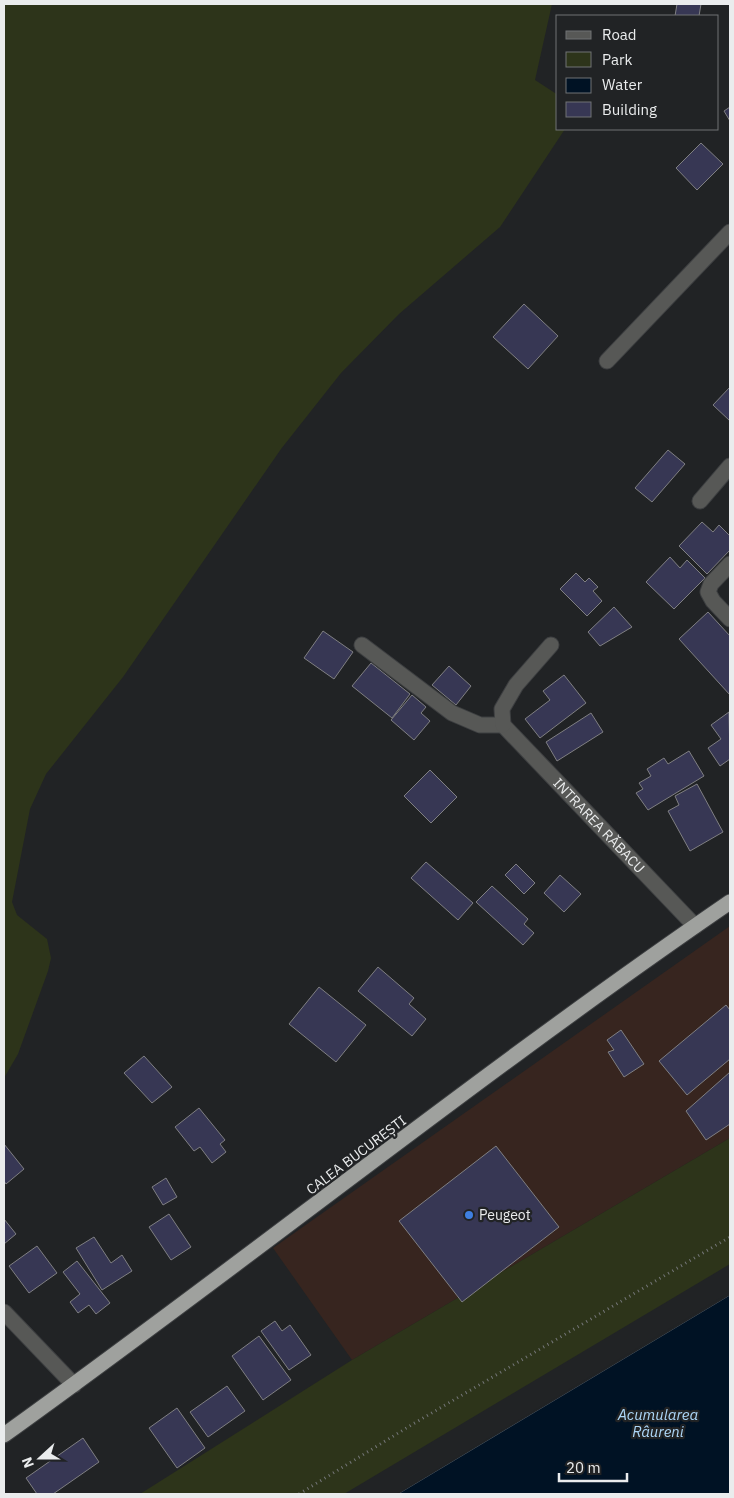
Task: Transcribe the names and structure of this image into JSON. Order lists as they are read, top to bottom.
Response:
{
  "streets": {
    "highway": ["CALEA BUCUREȘTI"],
    "street": ["INTRAREA RĂBACU"]
  },
  "crossings": [
    ["INTRAREA RĂBACU", "CALEA BUCUREȘTI"]
  ],
  "water": ["Acumularea Râureni"],
  "places": ["Peugeot"],
  "legend": [
    "Road",
    "Park",
    "Water",
    "Building"
  ],
  "scale_bar": "20 m",
  "north": "left"
}
